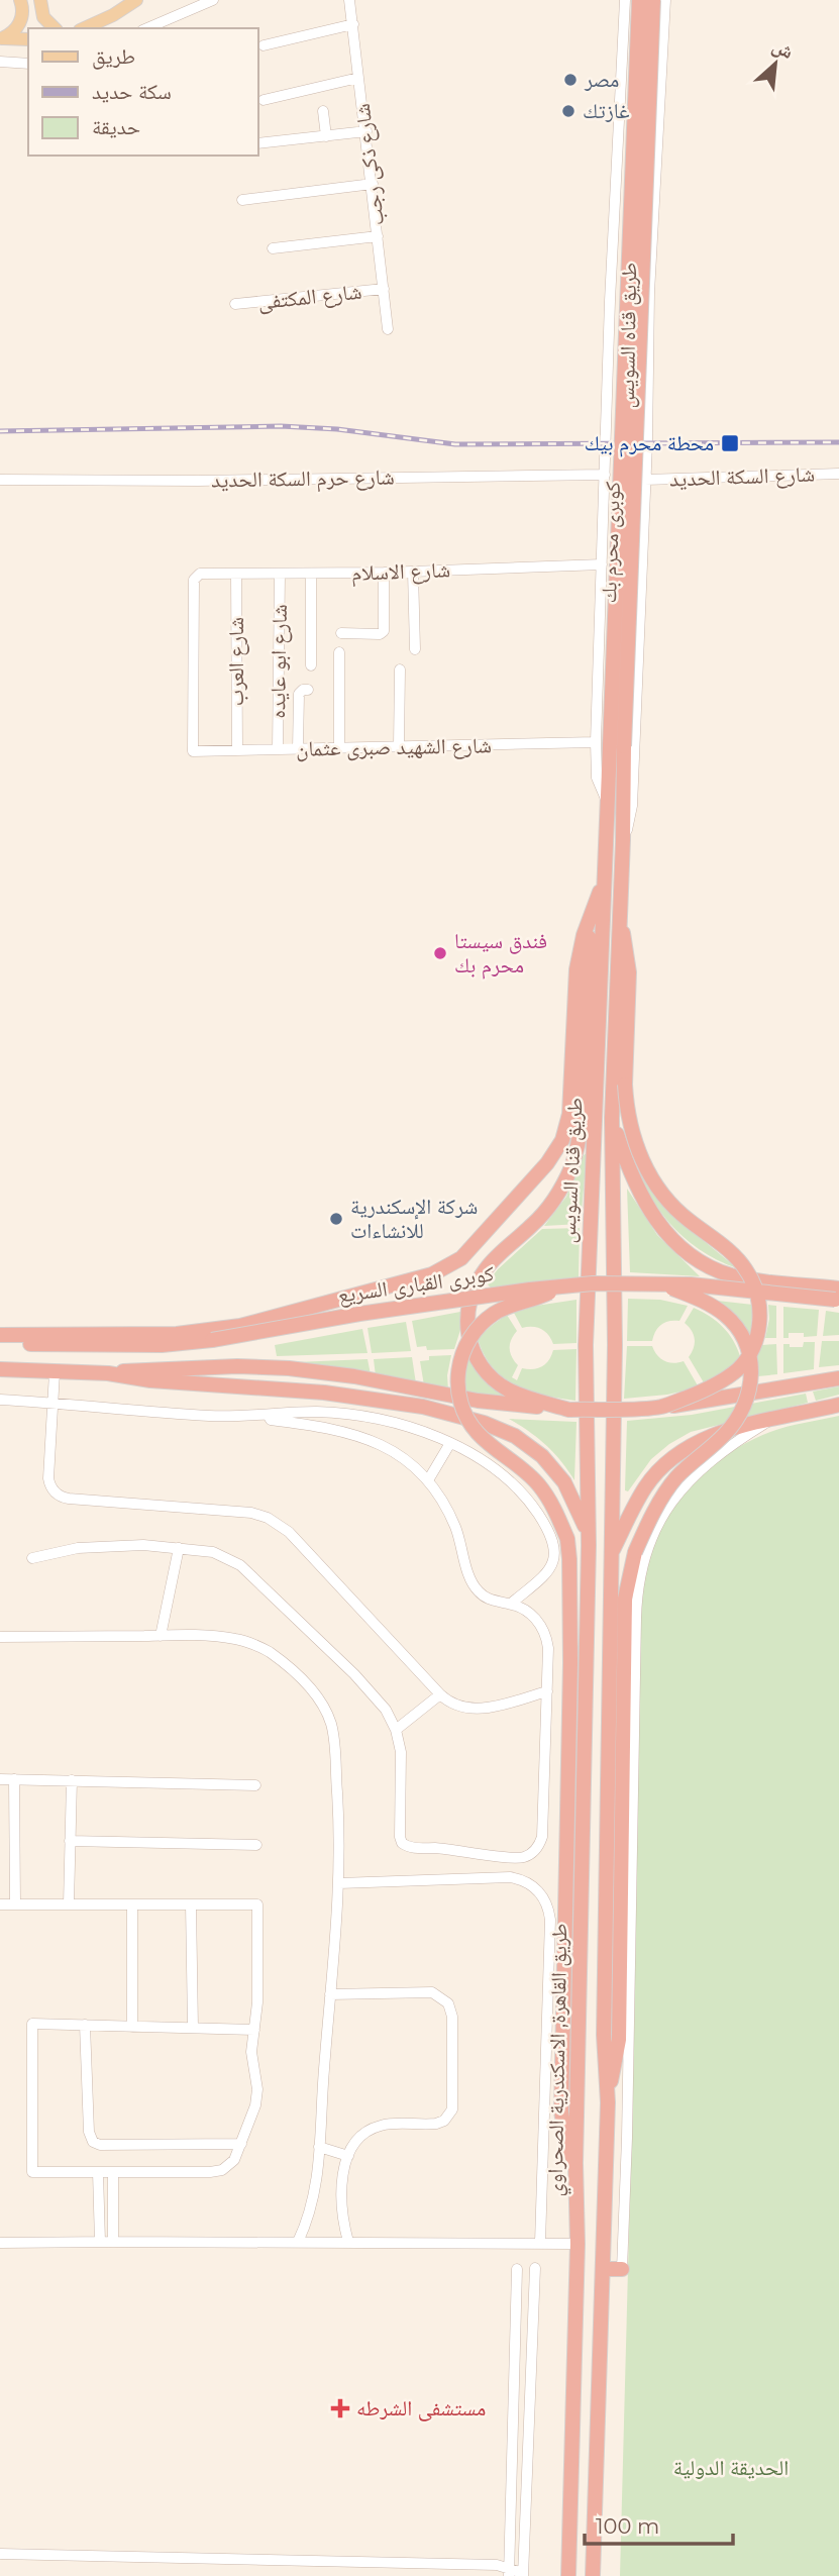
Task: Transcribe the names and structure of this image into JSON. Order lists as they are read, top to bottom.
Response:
{
  "streets": {
    "highway": [
      "طريق قناه السويس",
      "كوبرى محرم بك",
      "كوبرى القبارى السريع",
      "طريق القاهرة, الاسكندرية الصحراوي"
    ],
    "street": [
      "شارع ذكى رجب",
      "شارع المكتفى",
      "شارع السكة الحديد",
      "شارع حرم السكة الحديد",
      "شارع الاسلام",
      "شارع العرب",
      "شارع ابو عايده",
      "شارع الشهيد صبرى عثمان"
    ]
  },
  "crossings": [
    ["شارع ذكى رجب", "شارع المكتفى"],
    ["طريق قناه السويس", "شارع السكة الحديد"],
    ["طريق قناه السويس", "شارع حرم السكة الحديد"],
    ["طريق قناه السويس", "كوبرى محرم بك"],
    ["طريق قناه السويس", "شارع الاسلام"],
    ["طريق قناه السويس", "شارع الشهيد صبرى عثمان"],
    ["طريق قناه السويس", "طريق القاهرة, الاسكندرية الصحراوي"],
    ["كوبرى محرم بك", "شارع الشهيد صبرى عثمان"],
    ["شارع الاسلام", "شارع العرب"],
    ["شارع الاسلام", "شارع ابو عايده"],
    ["شارع الاسلام", "شارع الشهيد صبرى عثمان"],
    ["شارع العرب", "شارع الشهيد صبرى عثمان"],
    ["شارع ابو عايده", "شارع الشهيد صبرى عثمان"]
  ],
  "parks": ["الحديقة الدولية"],
  "places": {
    "other": [
      "مصر",
      "غازتك",
      "فندق سيستا محرم بك",
      "شركة الإسكندرية للانشاءات"
    ],
    "transit": ["محطة محرم بيك"],
    "health": ["مستشفى الشرطه"]
  },
  "legend": ["طريق", "سكة حديد", "حديقة"],
  "scale_bar": "100 m",
  "north": "top right"
}
